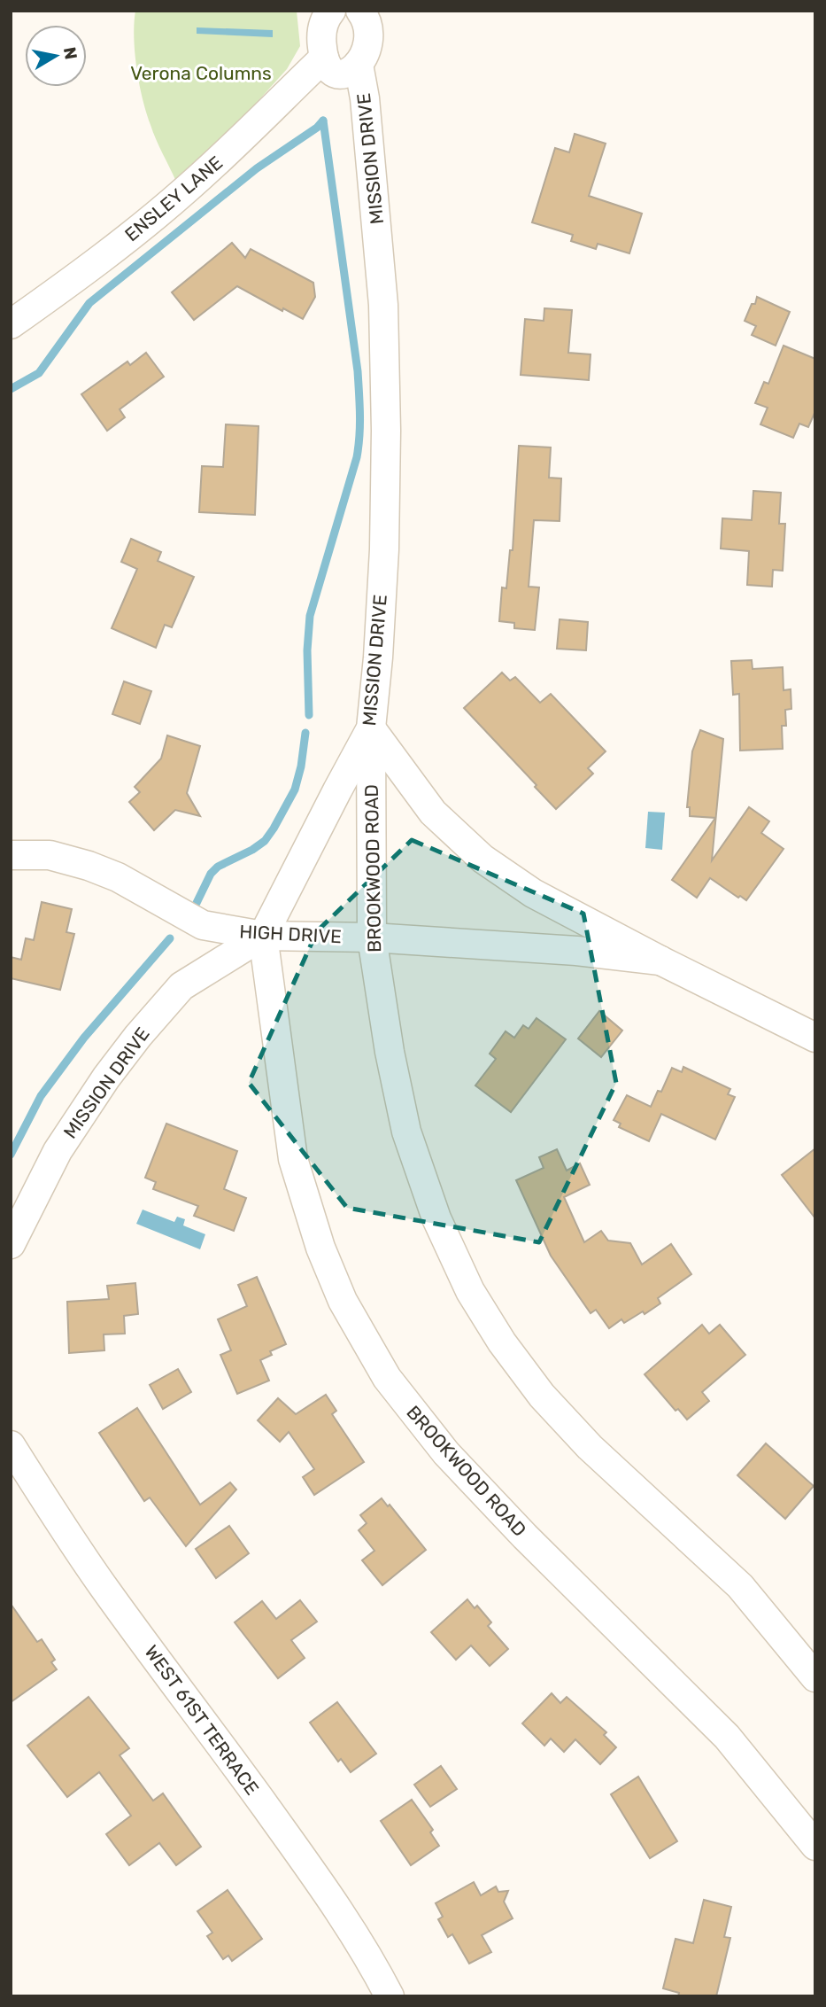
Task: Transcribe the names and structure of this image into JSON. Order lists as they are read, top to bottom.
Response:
{
  "streets": {
    "street": [
      "MISSION DRIVE",
      "ENSLEY LANE",
      "BROOKWOOD ROAD",
      "HIGH DRIVE",
      "WEST 61ST TERRACE"
    ]
  },
  "crossings": [
    ["MISSION DRIVE", "BROOKWOOD ROAD"],
    ["MISSION DRIVE", "HIGH DRIVE"],
    ["BROOKWOOD ROAD", "HIGH DRIVE"]
  ],
  "parks": ["Verona Columns"],
  "north": "right"
}
